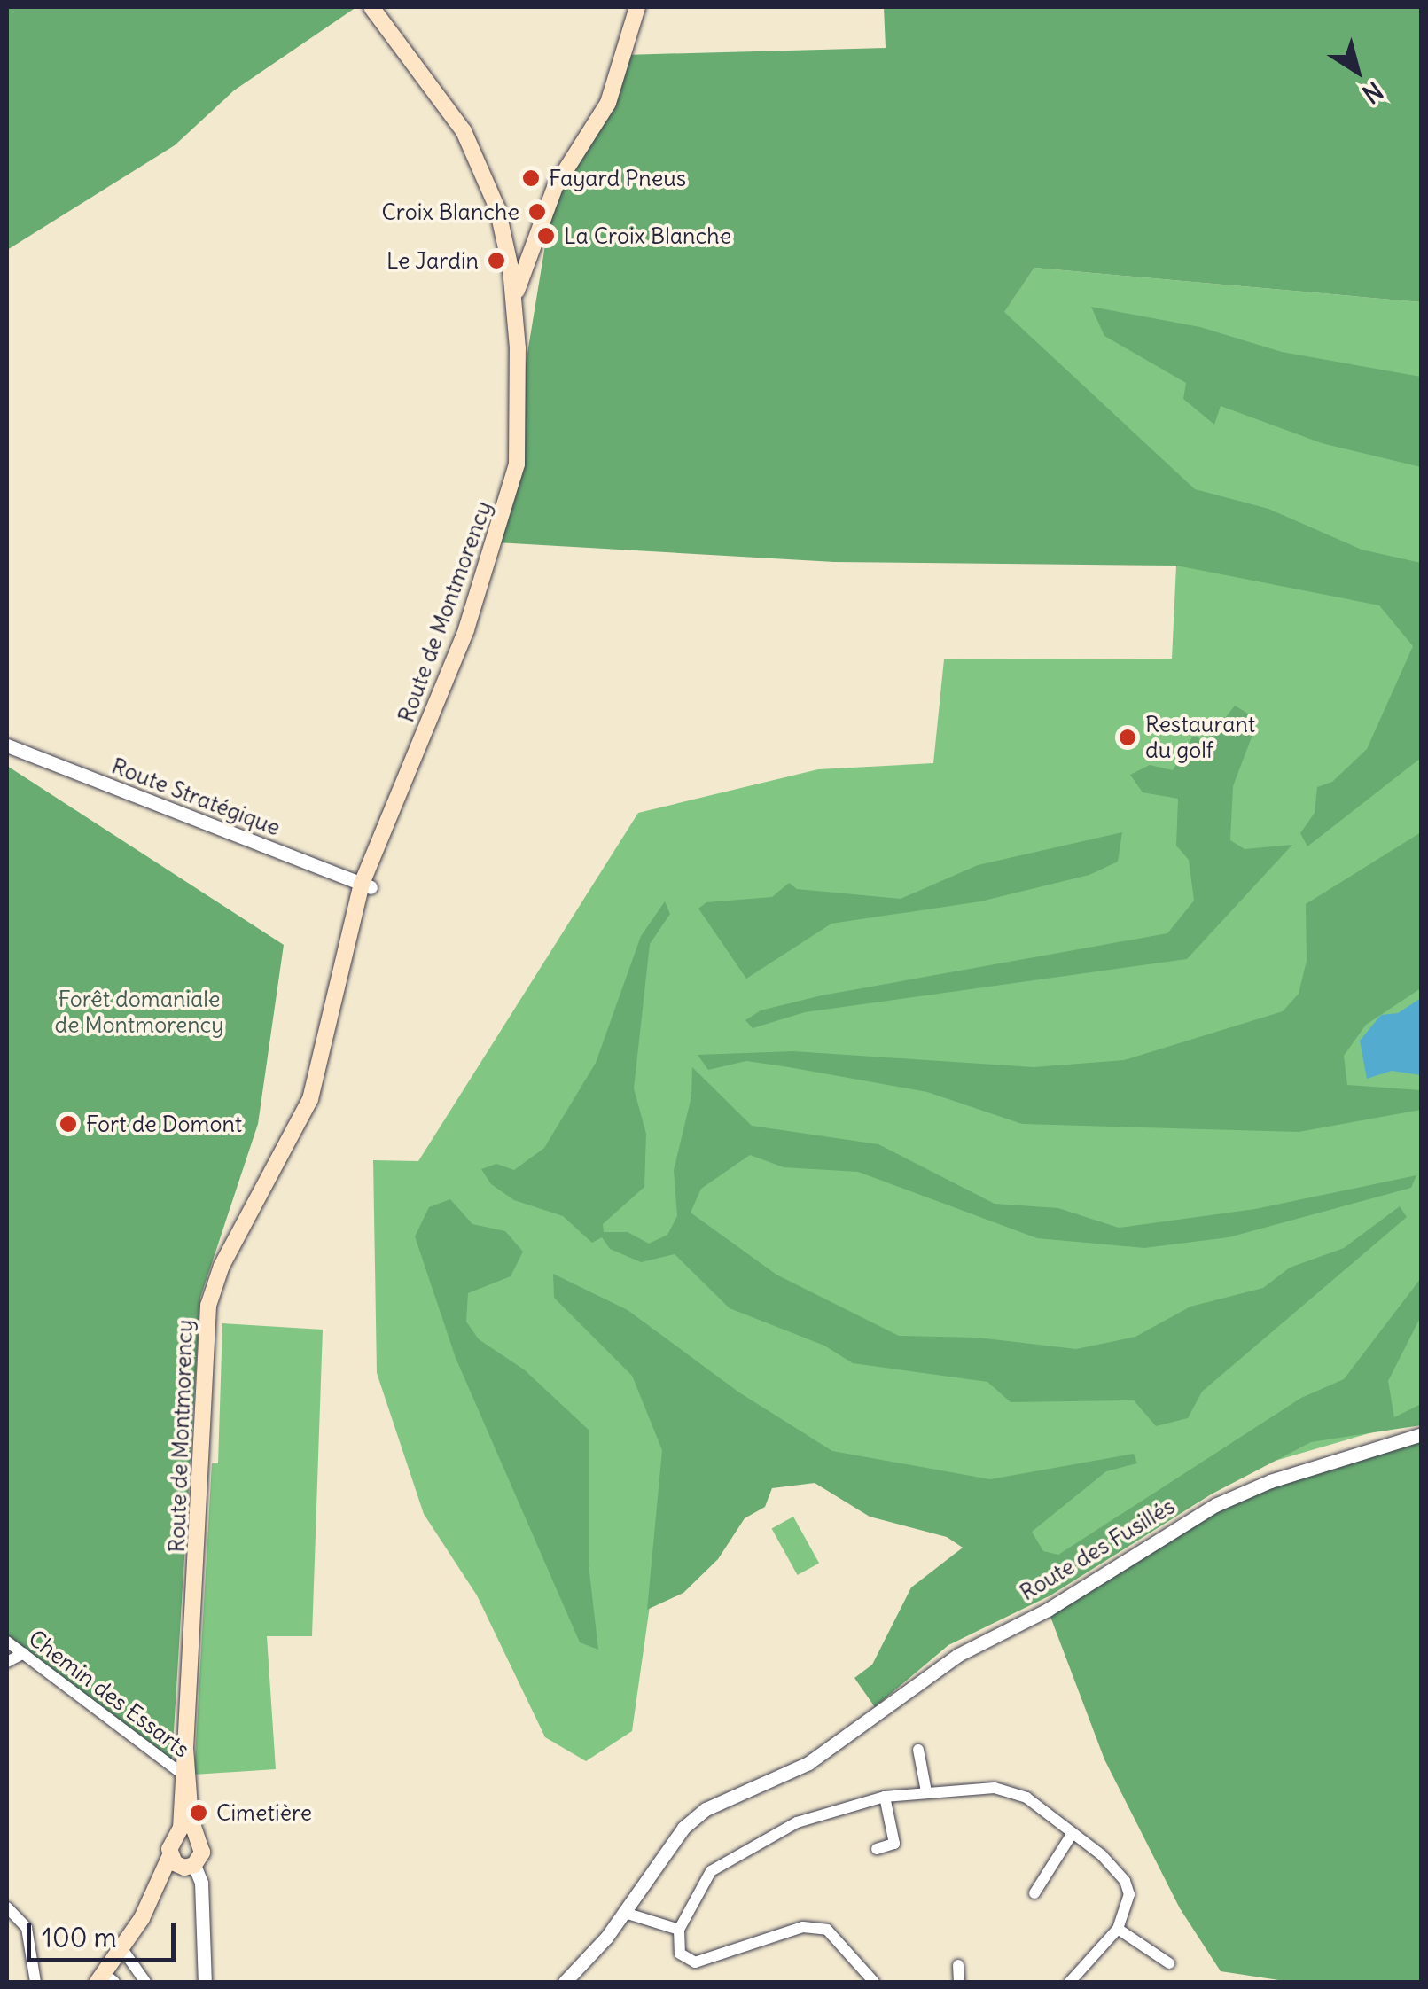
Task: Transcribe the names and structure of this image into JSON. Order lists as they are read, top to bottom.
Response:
{
  "streets": {
    "main road": ["Route de Montmorency"],
    "street": ["Route Stratégique", "Route des Fusillés", "Chemin des Essarts"]
  },
  "crossings": [
    ["Route de Montmorency", "Route Stratégique"],
    ["Route de Montmorency", "Chemin des Essarts"]
  ],
  "parks": ["Forêt domaniale de Montmorency"],
  "places": [
    "Fayard Pneus",
    "Croix Blanche",
    "La Croix Blanche",
    "Le Jardin",
    "Restaurant du golf",
    "Fort de Domont",
    "Cimetière"
  ],
  "scale_bar": "100 m",
  "north": "bottom right"
}
